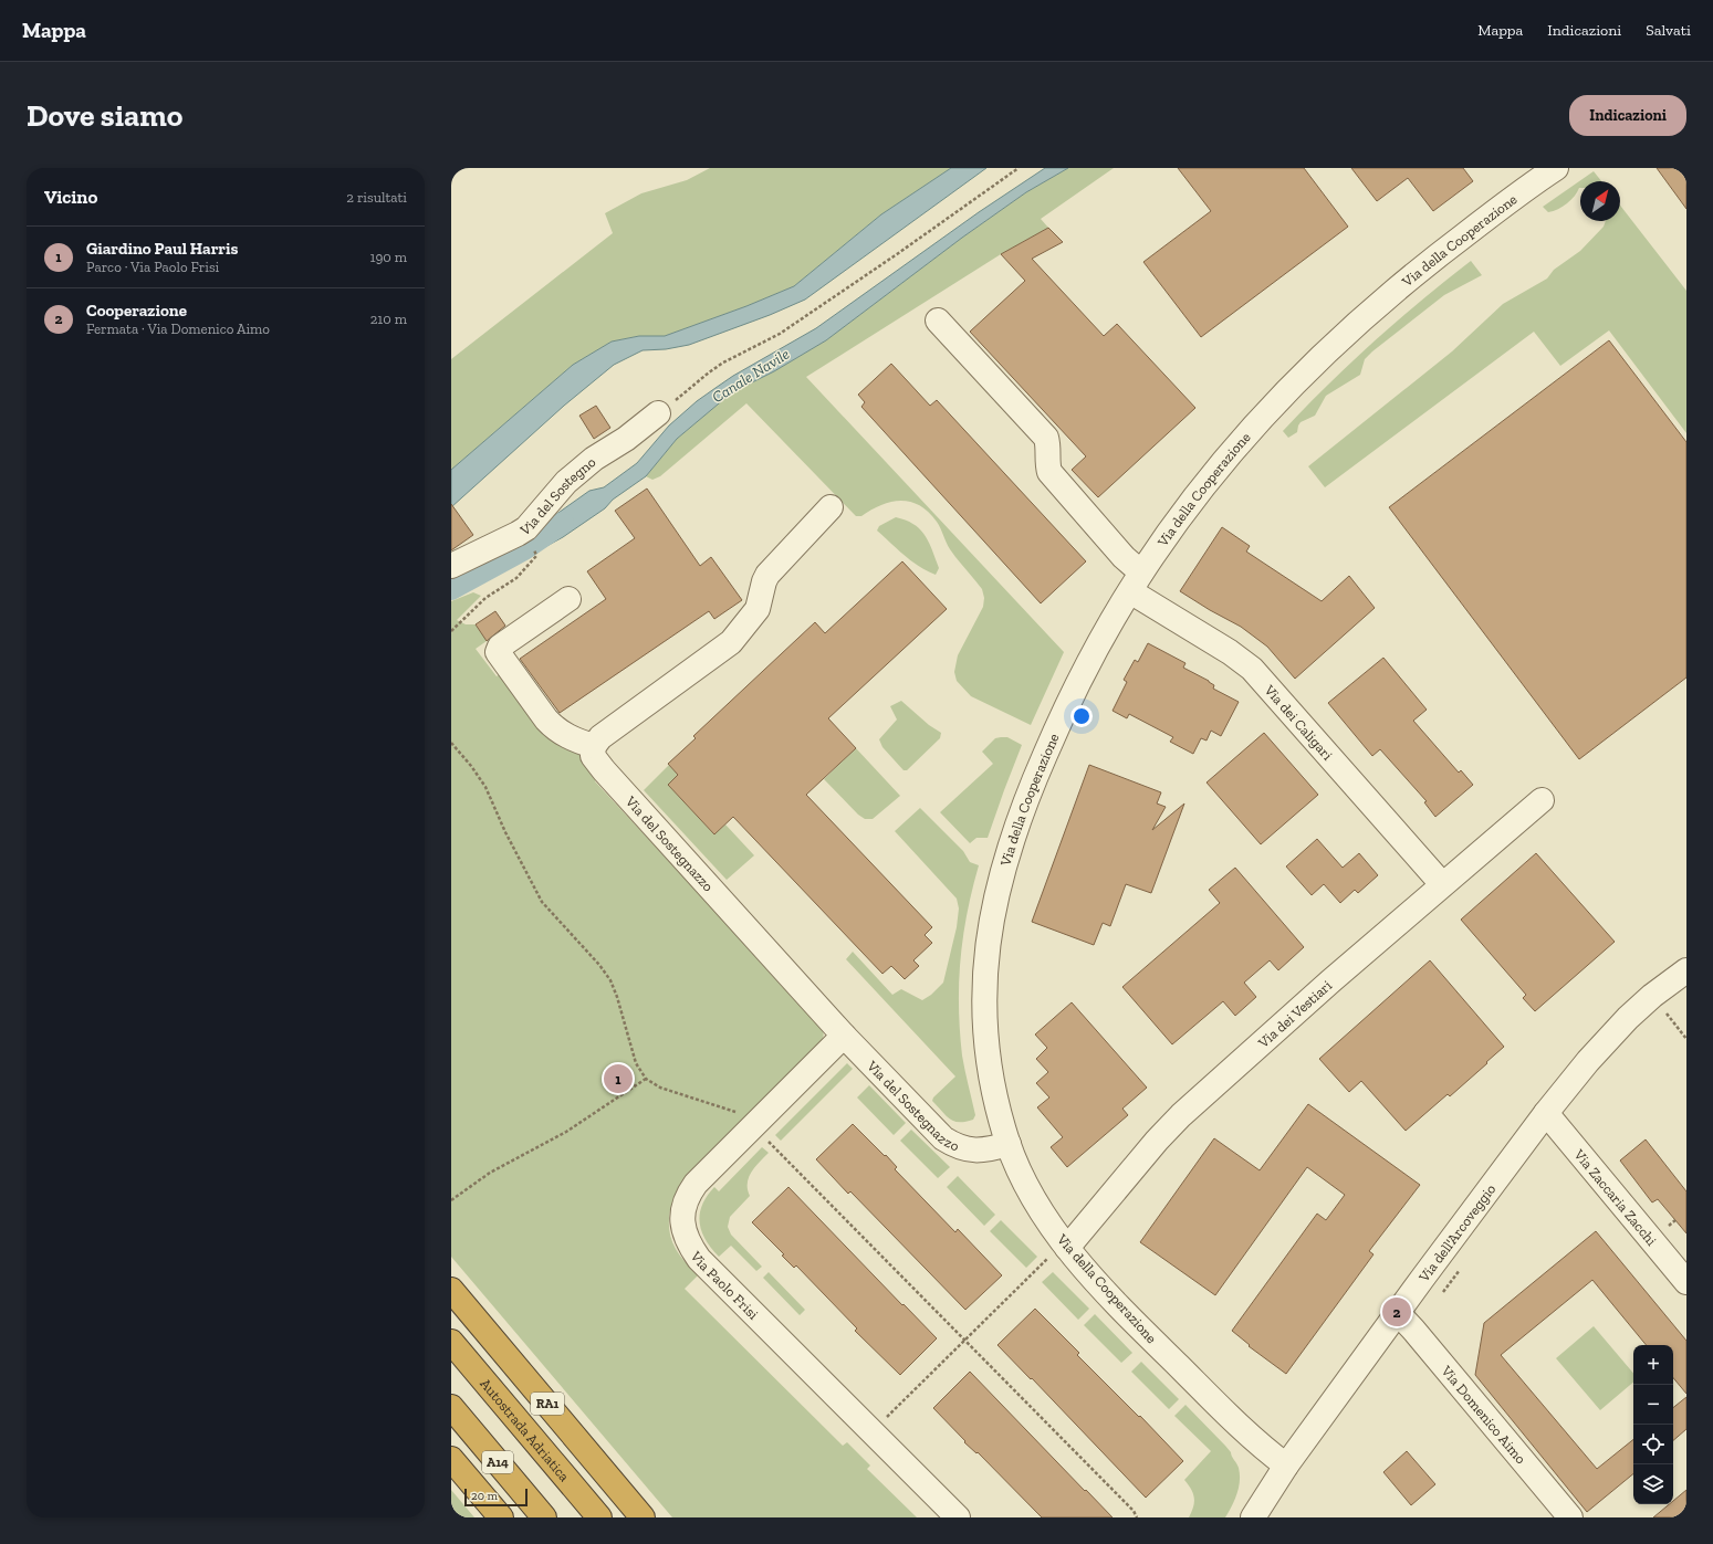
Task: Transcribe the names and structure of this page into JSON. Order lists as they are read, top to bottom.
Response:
{
  "streets": {
    "highway": ["RA1", "Autostrada Adriatica", "A14"],
    "street": [
      "Via della Cooperazione",
      "Via del Sostegno",
      "Via dei Caligari",
      "Via del Sostegnazzo",
      "Via dei Vestiari",
      "Via Zaccaria Zacchi",
      "Via dell'Arcoveggio",
      "Via Paolo Frisi",
      "Via Domenico Aimo"
    ]
  },
  "crossings": [
    ["Via della Cooperazione", "Via dei Caligari"],
    ["Via della Cooperazione", "Via del Sostegnazzo"],
    ["Via della Cooperazione", "Via dei Vestiari"],
    ["Via della Cooperazione", "Via dell'Arcoveggio"],
    ["Via dei Caligari", "Via dei Vestiari"],
    ["Via del Sostegnazzo", "Via Paolo Frisi"],
    ["Via Zaccaria Zacchi", "Via dell'Arcoveggio"],
    ["Via dell'Arcoveggio", "Via Domenico Aimo"]
  ],
  "water": ["Canale Navile"],
  "scale_bar": "20 m",
  "north": "top right",
  "page": {
    "header": "Mappa",
    "nav": ["Mappa", "Indicazioni", "Salvati"],
    "buttons": "Indicazioni",
    "title": "Dove siamo",
    "heading": ["Vicino", "2 risultati"],
    "list": [
      {
        "mark": "1",
        "name": "Giardino Paul Harris",
        "note": "Parco · Via Paolo Frisi",
        "value": "190 m"
      },
      {
        "mark": "2",
        "name": "Cooperazione",
        "note": "Fermata · Via Domenico Aimo",
        "value": "210 m"
      }
    ],
    "pins": ["1", "2"],
    "map_buttons": ["+", "−"],
    "scale": "20 m"
  }
}
